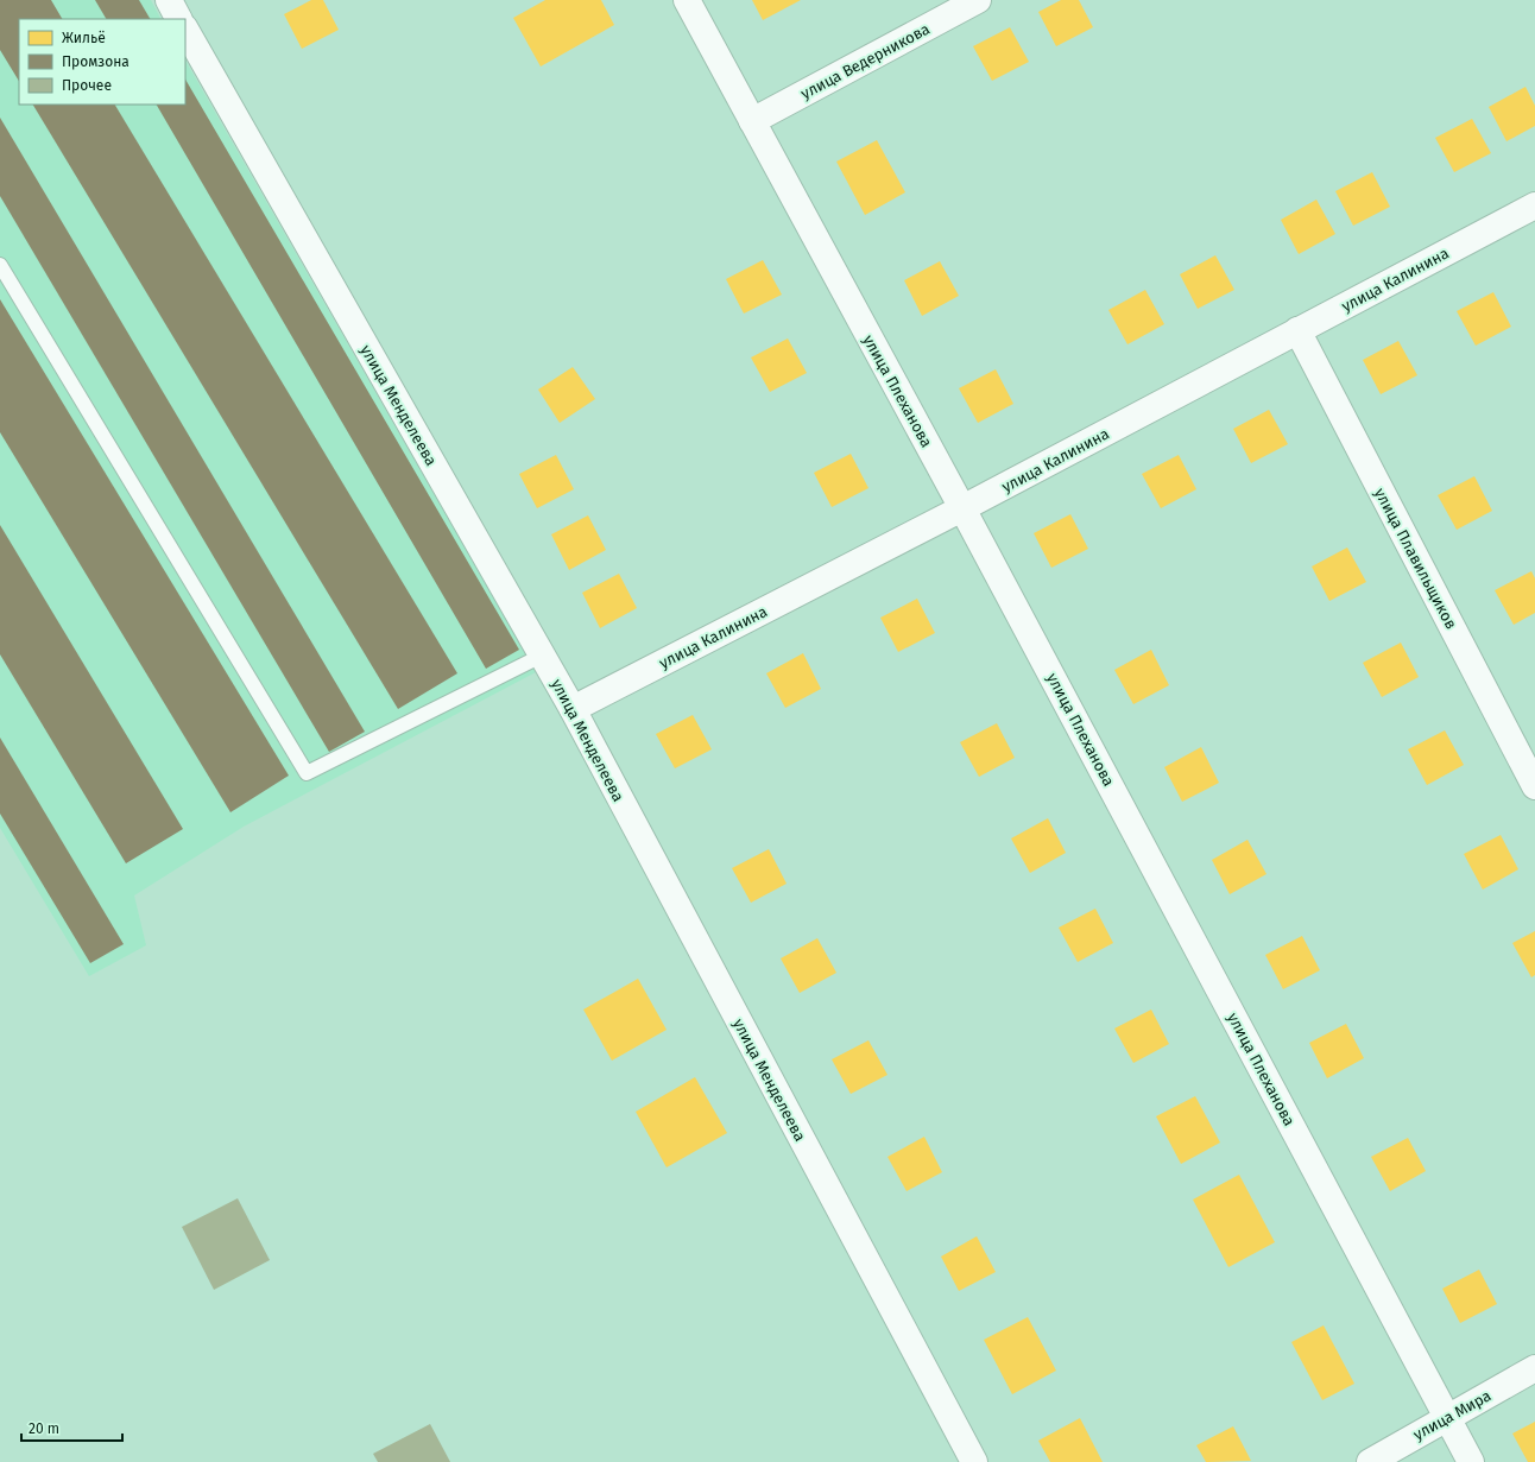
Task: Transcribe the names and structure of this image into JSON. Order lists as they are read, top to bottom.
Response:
{
  "streets": {
    "street": [
      "улица Ведерникова",
      "улица Калинина",
      "улица Плеханова",
      "улица Менделеева",
      "улица Плавильщиков",
      "улица Мира"
    ]
  },
  "crossings": [
    ["улица Ведерникова", "улица Плеханова"],
    ["улица Калинина", "улица Плеханова"],
    ["улица Калинина", "улица Менделеева"],
    ["улица Калинина", "улица Плавильщиков"],
    ["улица Плеханова", "улица Мира"]
  ],
  "legend": ["Жильё", "Промзона", "Прочее"],
  "scale_bar": "20 m"
}
